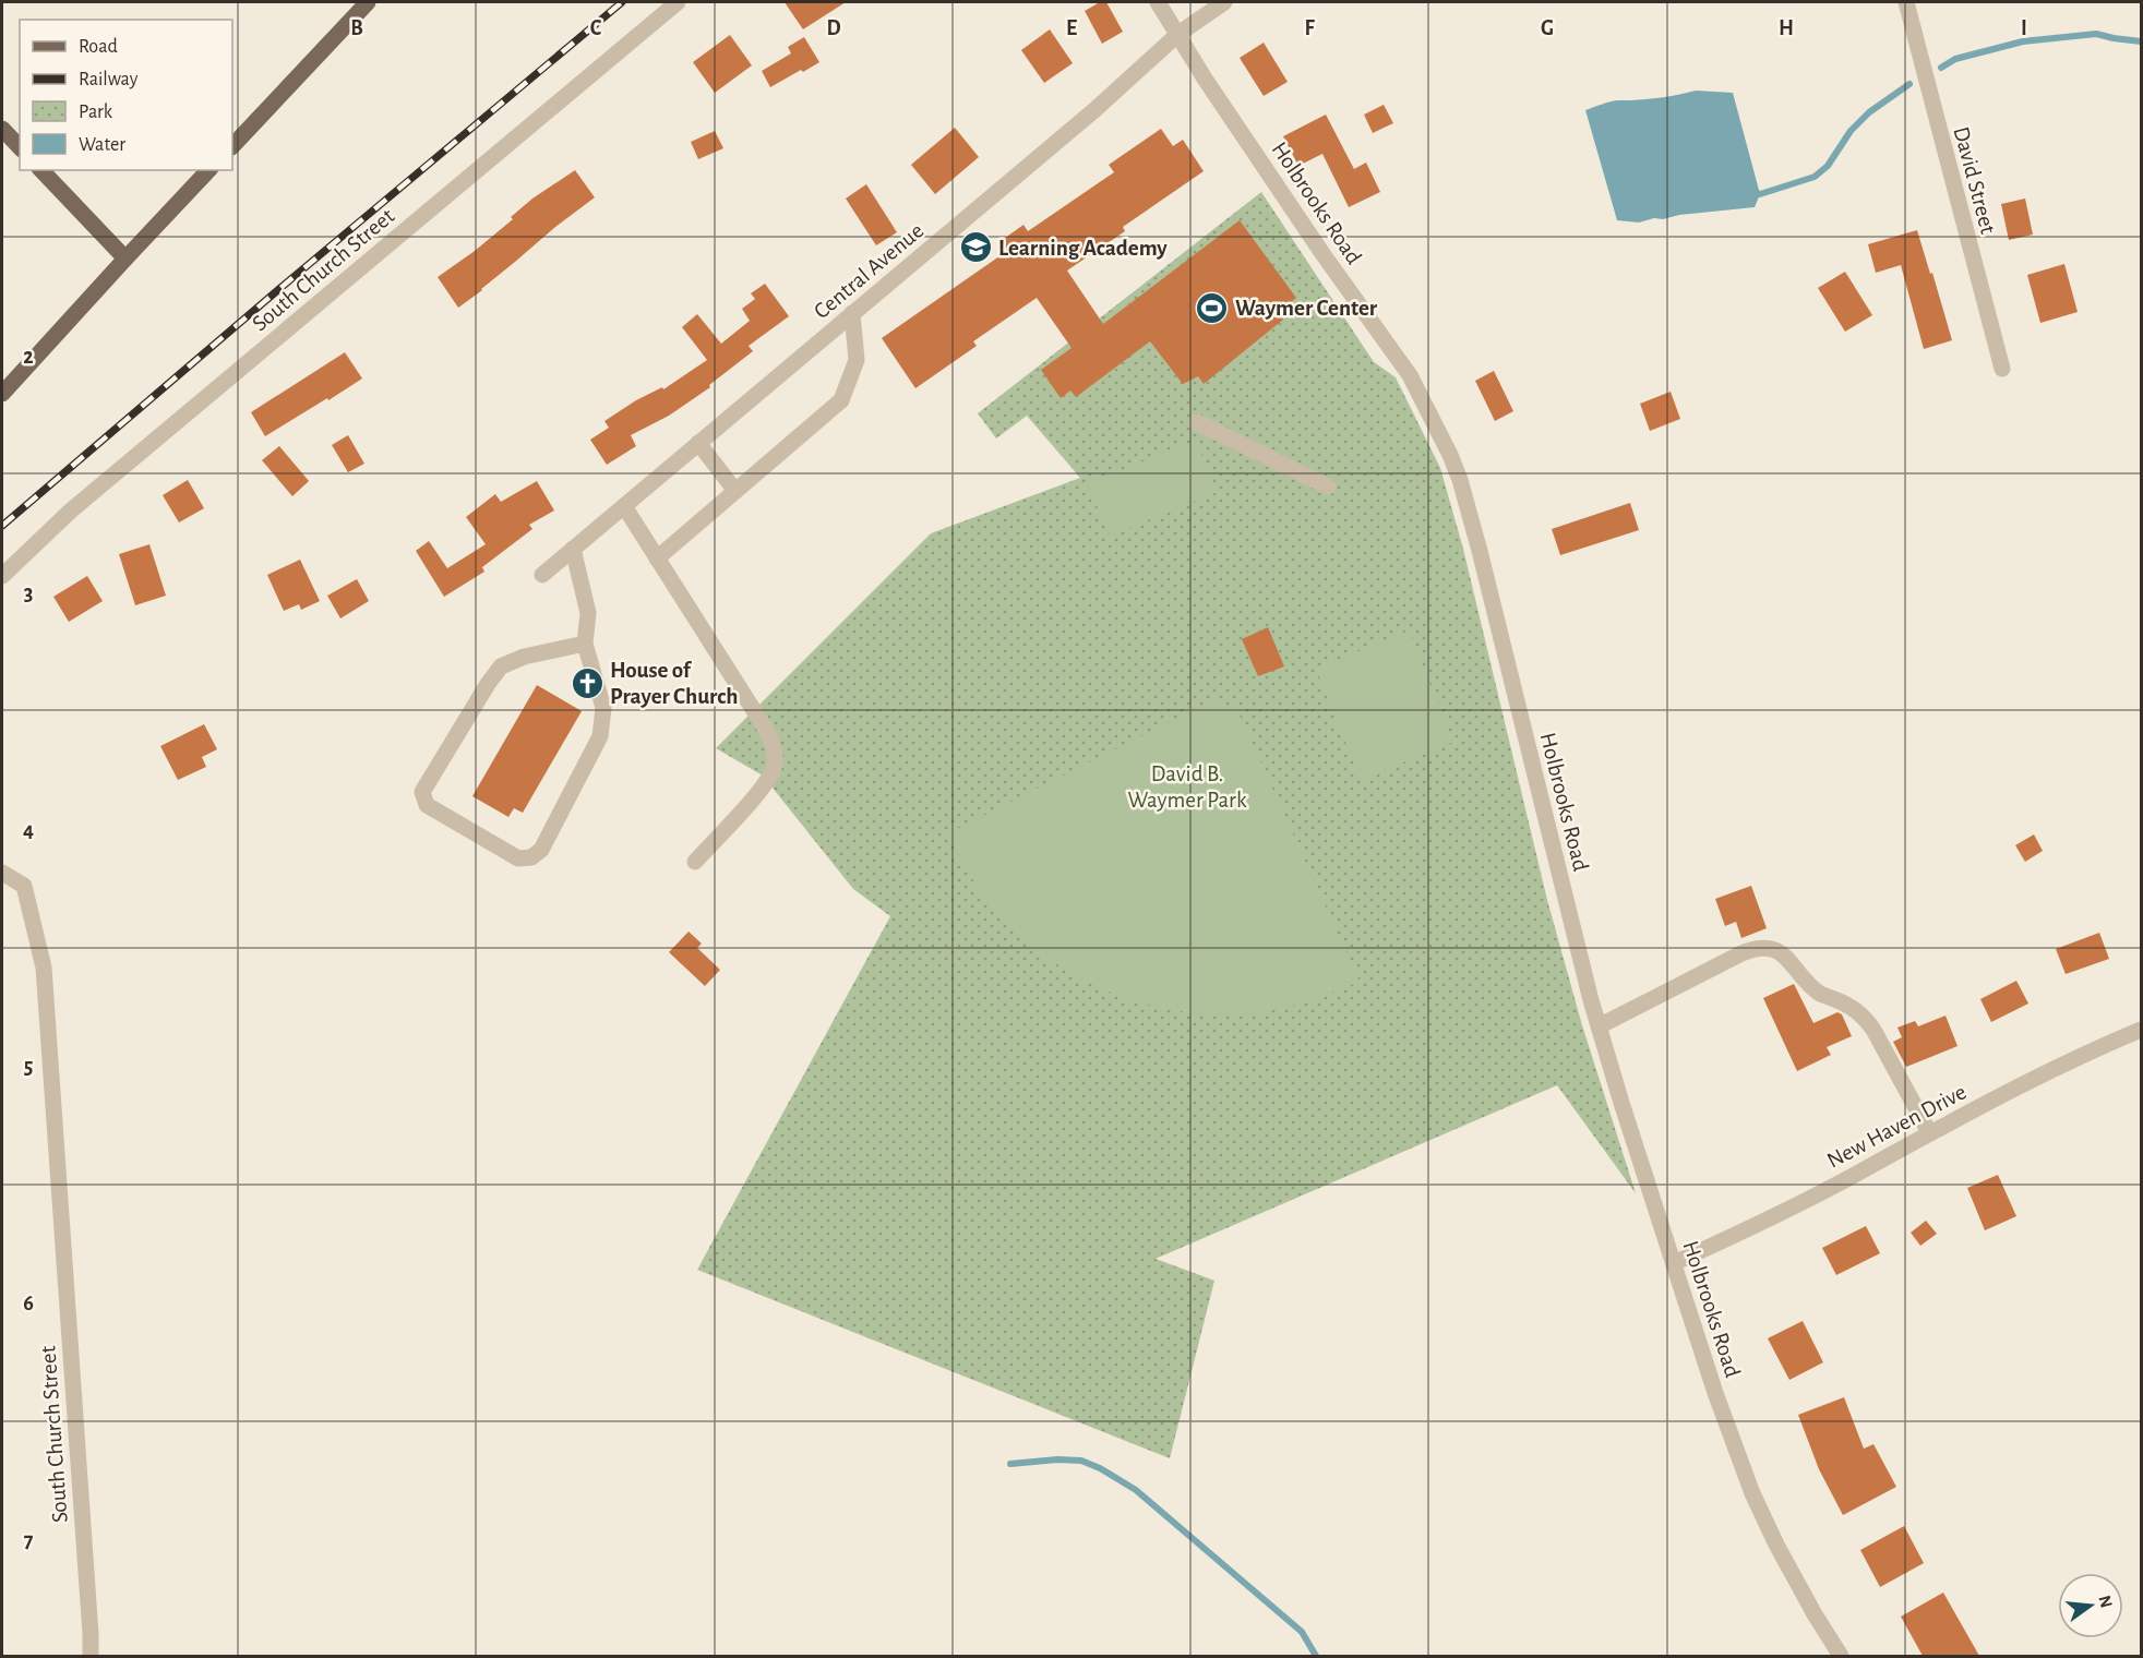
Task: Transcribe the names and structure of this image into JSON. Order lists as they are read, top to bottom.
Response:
{
  "streets": {
    "street": [
      "David Street",
      "Holbrooks Road",
      "South Church Street",
      "Central Avenue",
      "New Haven Drive"
    ]
  },
  "crossings": [
    ["Holbrooks Road", "Central Avenue"],
    ["Holbrooks Road", "New Haven Drive"]
  ],
  "parks": ["David B. Waymer Park"],
  "places": {
    "school or university": ["Learning Academy"],
    "sports": ["Waymer Center"],
    "church": ["House of Prayer Church"]
  },
  "legend": [
    "Road",
    "Railway",
    "Park",
    "Water"
  ],
  "north": "right",
  "grid": {
    "columns": [
      "B",
      "C",
      "D",
      "E",
      "F",
      "G",
      "H",
      "I"
    ],
    "rows": [
      "2",
      "3",
      "4",
      "5",
      "6",
      "7"
    ]
  }
}
